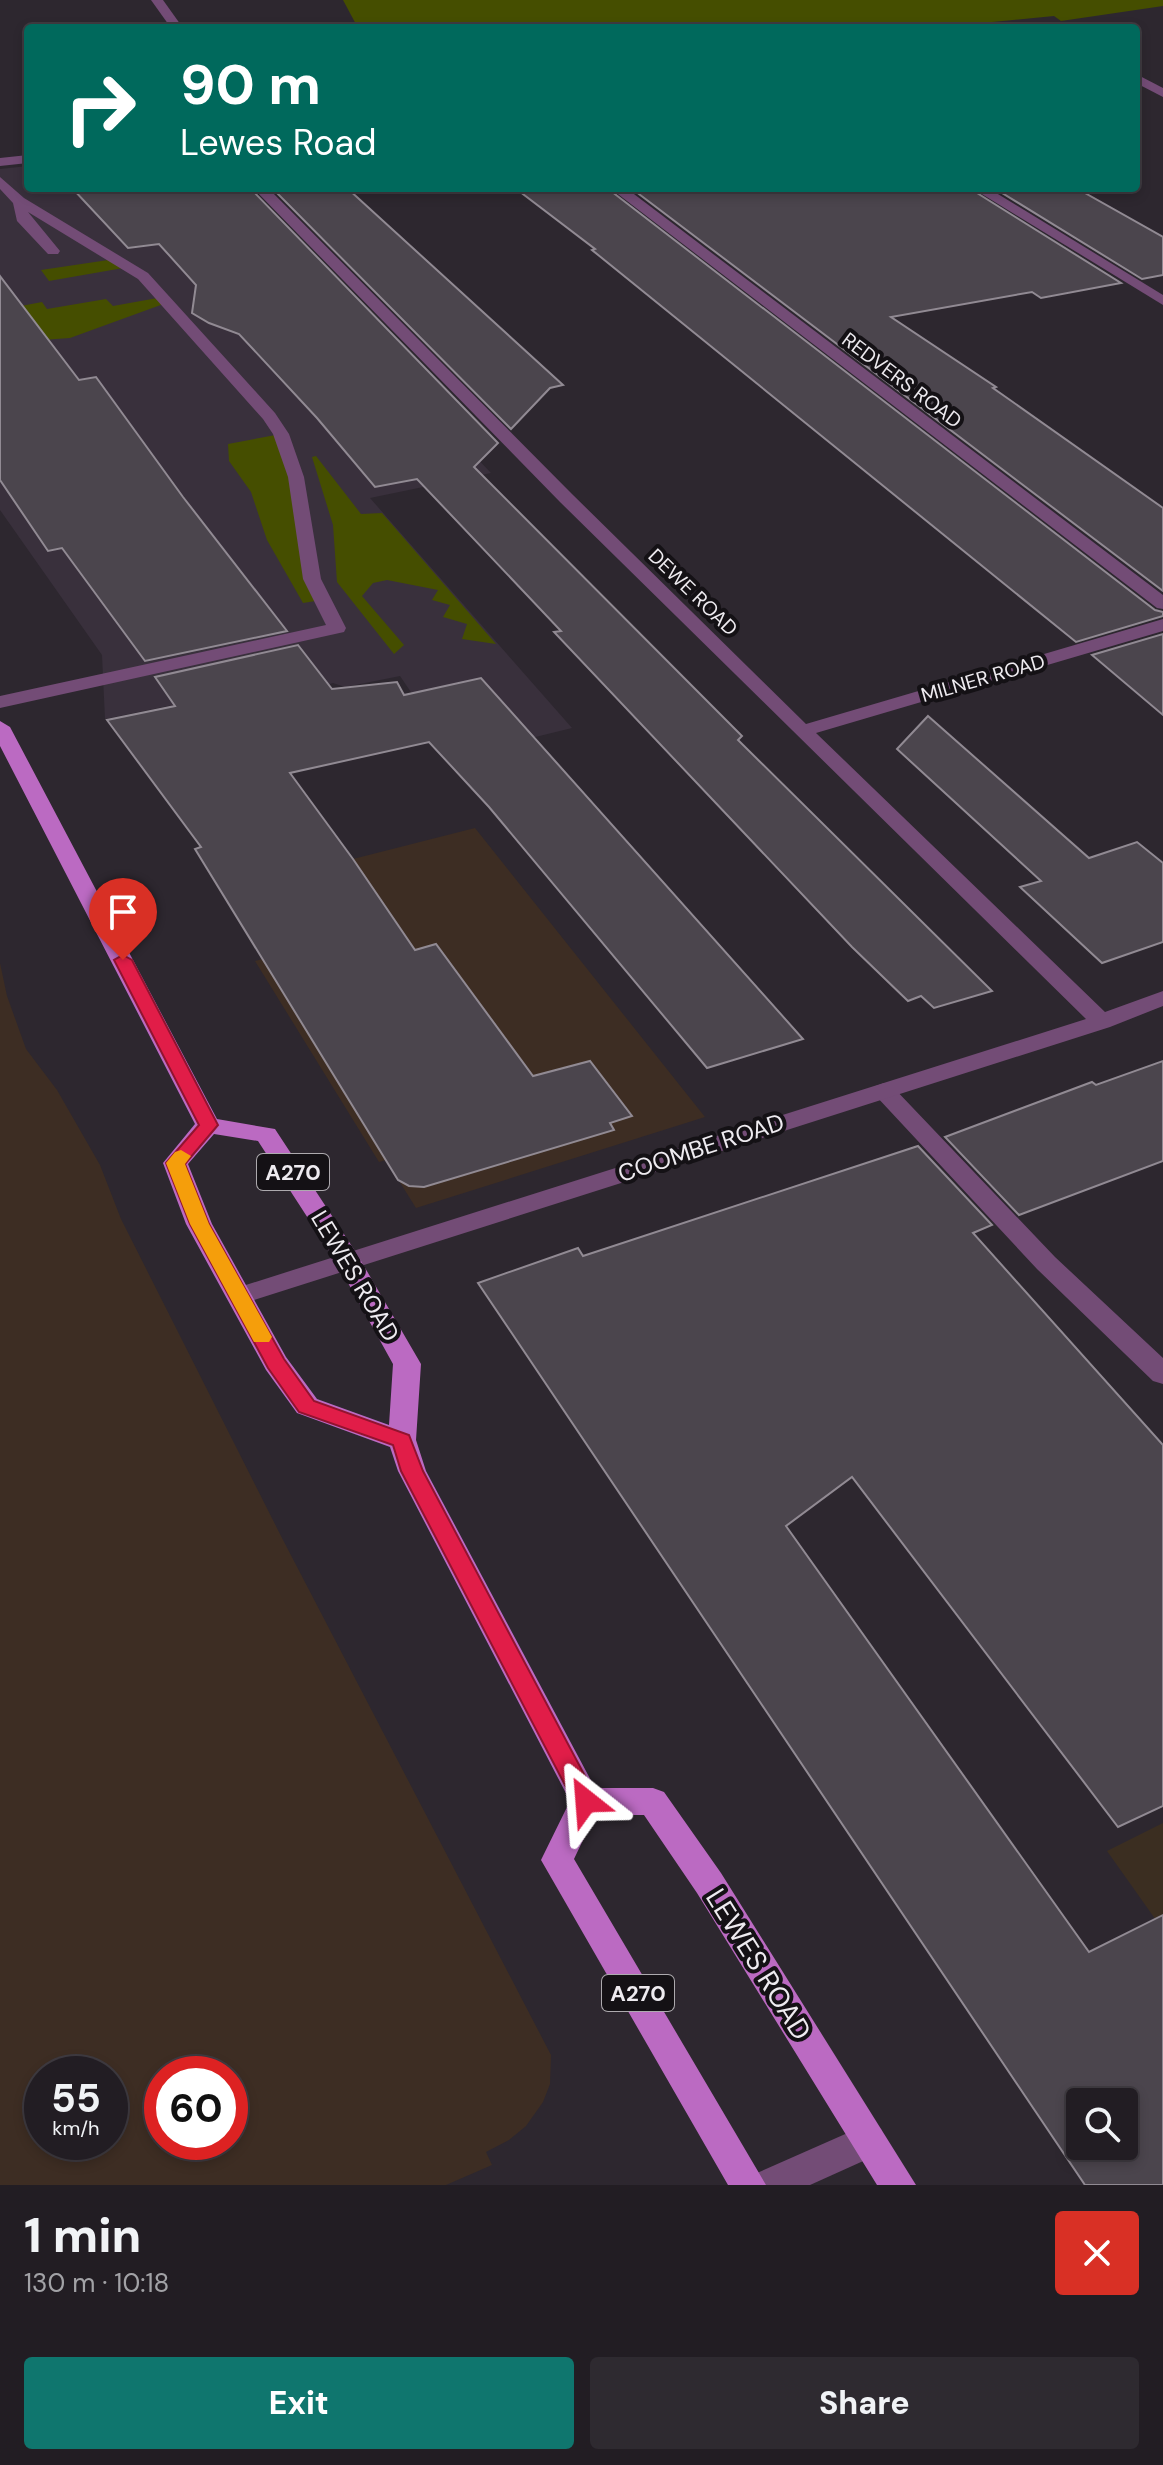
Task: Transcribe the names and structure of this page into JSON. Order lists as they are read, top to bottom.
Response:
{
  "streets": {
    "main road": ["A270", "LEWES ROAD"],
    "street": [
      "REDVERS ROAD",
      "DEWE ROAD",
      "MILNER ROAD",
      "COOMBE ROAD"
    ]
  },
  "crossings": [
    ["DEWE ROAD", "MILNER ROAD"],
    ["DEWE ROAD", "COOMBE ROAD"],
    ["COOMBE ROAD", "LEWES ROAD"],
    ["A270", "LEWES ROAD"]
  ],
  "page": {
    "turn": ["90 m", "Lewes Road"],
    "speed": "55 km/h",
    "limit": "60",
    "heading": ["1 min", "130 m · 10:18"],
    "buttons": ["Exit", "Share"]
  }
}
